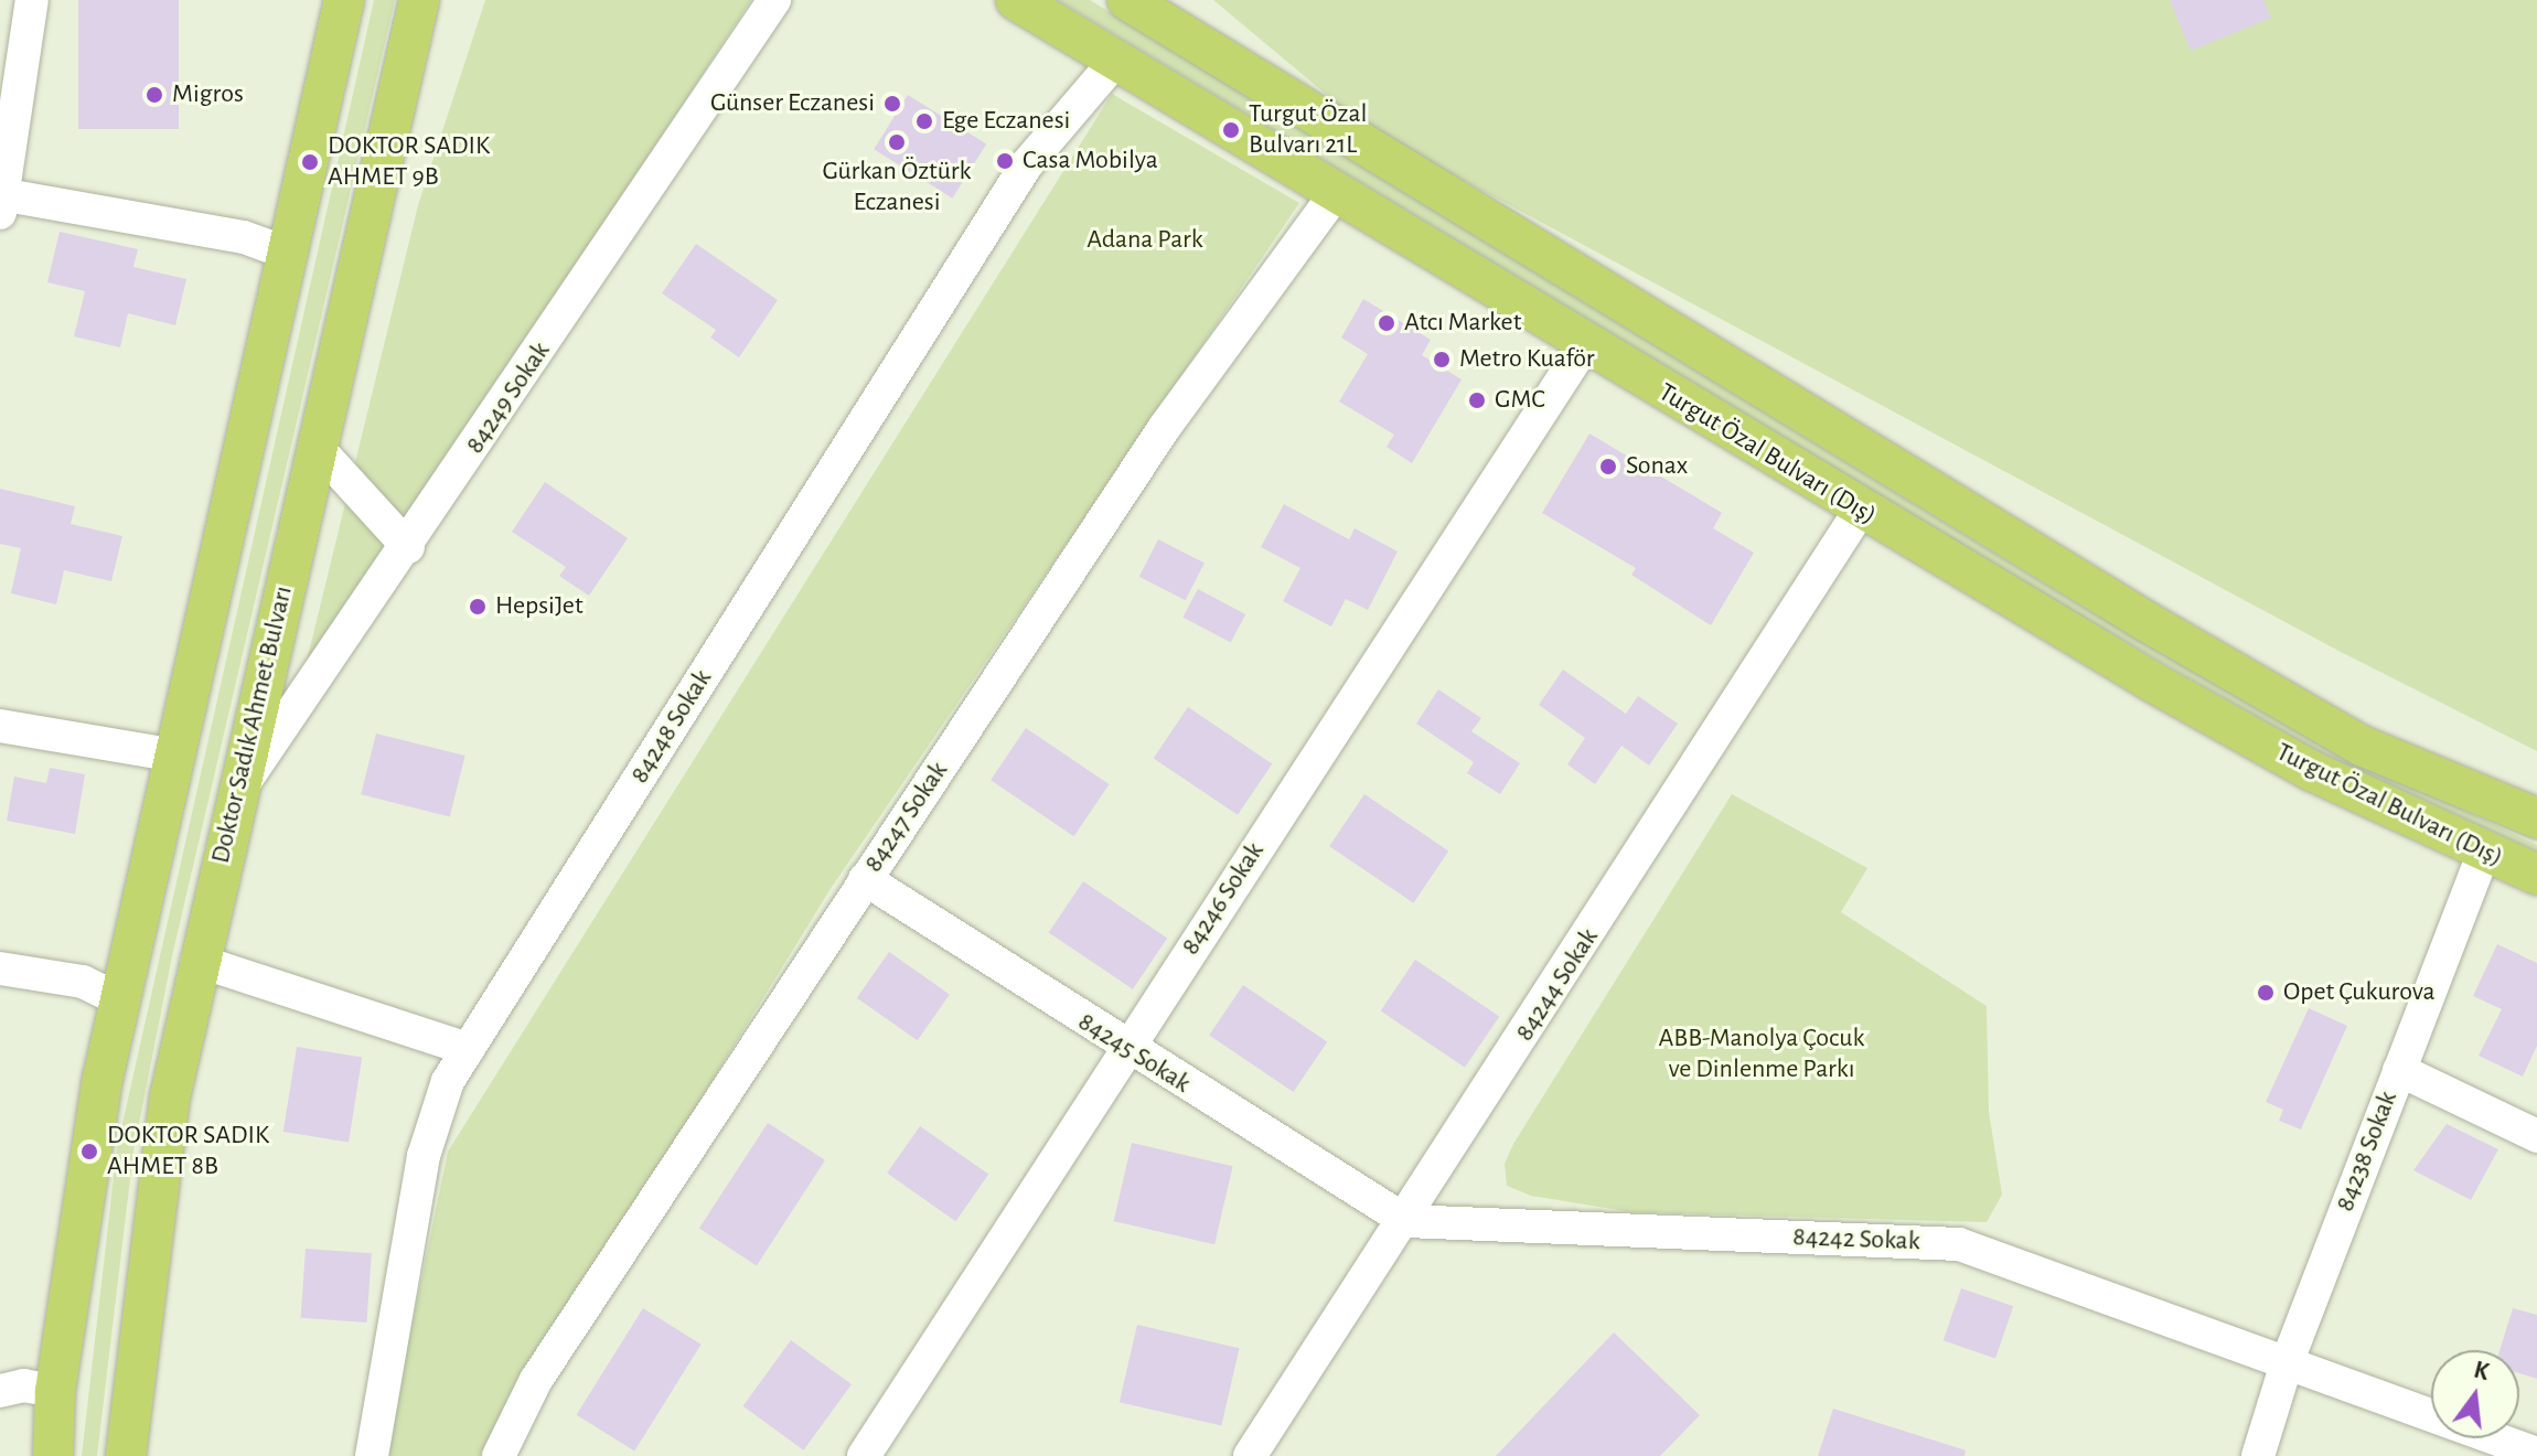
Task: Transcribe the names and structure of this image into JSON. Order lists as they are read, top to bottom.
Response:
{
  "streets": {
    "main road": ["Turgut Özal Bulvarı (Dış)", "Doktor Sadık Ahmet Bulvarı"],
    "street": [
      "84249 Sokak",
      "84248 Sokak",
      "84247 Sokak",
      "84246 Sokak",
      "84244 Sokak",
      "84245 Sokak",
      "84238 Sokak",
      "84242 Sokak"
    ]
  },
  "crossings": [
    ["84249 Sokak", "Doktor Sadık Ahmet Bulvarı"],
    ["Turgut Özal Bulvarı (Dış)", "84248 Sokak"],
    ["Turgut Özal Bulvarı (Dış)", "84247 Sokak"],
    ["Turgut Özal Bulvarı (Dış)", "84246 Sokak"],
    ["Turgut Özal Bulvarı (Dış)", "84244 Sokak"],
    ["Turgut Özal Bulvarı (Dış)", "84238 Sokak"],
    ["84247 Sokak", "84245 Sokak"],
    ["84246 Sokak", "84245 Sokak"],
    ["84244 Sokak", "84245 Sokak"],
    ["84244 Sokak", "84242 Sokak"],
    ["84245 Sokak", "84242 Sokak"],
    ["84238 Sokak", "84242 Sokak"]
  ],
  "parks": ["Adana Park", "ABB-Manolya Çocuk ve Dinlenme Parkı"],
  "places": [
    "Migros",
    "Günser Eczanesi",
    "Ege Eczanesi",
    "Turgut Özal Bulvarı 21L",
    "Gürkan Öztürk Eczanesi",
    "Casa Mobilya",
    "DOKTOR SADIK AHMET 9B",
    "Atcı Market",
    "Metro Kuaför",
    "GMC",
    "Sonax",
    "HepsiJet",
    "Opet Çukurova",
    "DOKTOR SADIK AHMET 8B"
  ],
  "north": "top"
}
